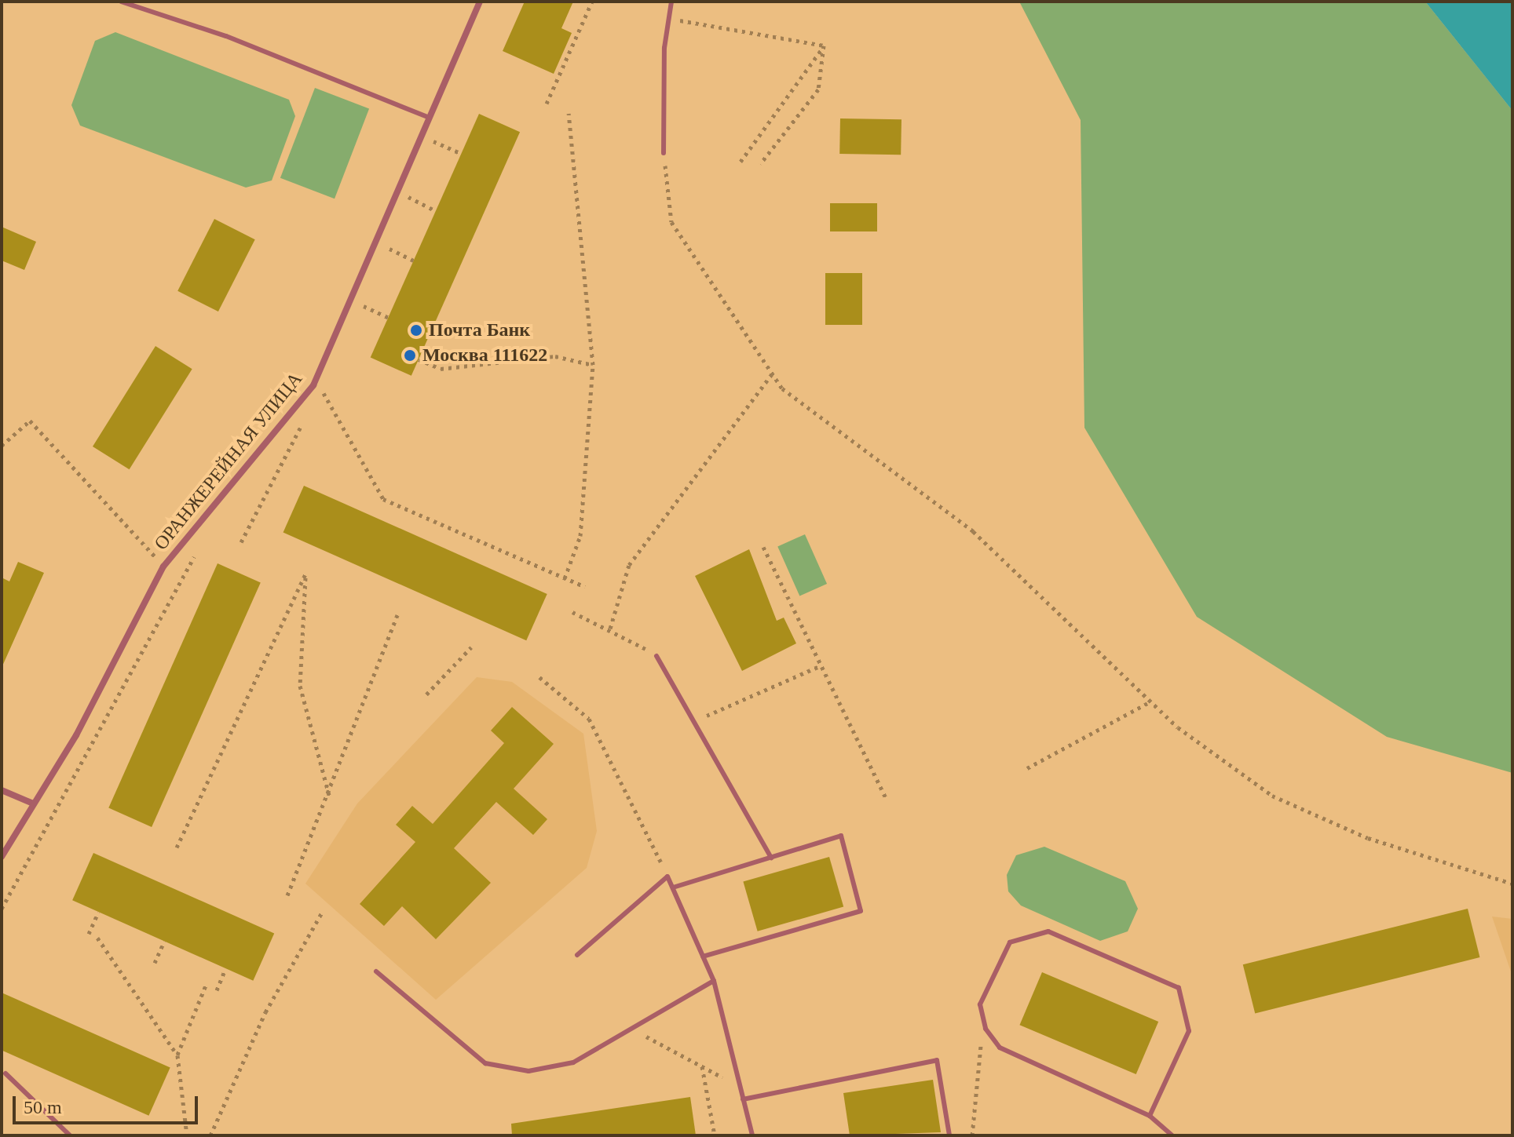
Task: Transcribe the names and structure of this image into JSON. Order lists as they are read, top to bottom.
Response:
{
  "streets": {
    "street": ["ОРАНЖЕРЕЙНАЯ УЛИЦА"]
  },
  "places": ["Почта Банк", "Москва 111622"],
  "scale_bar": "50 m"
}
